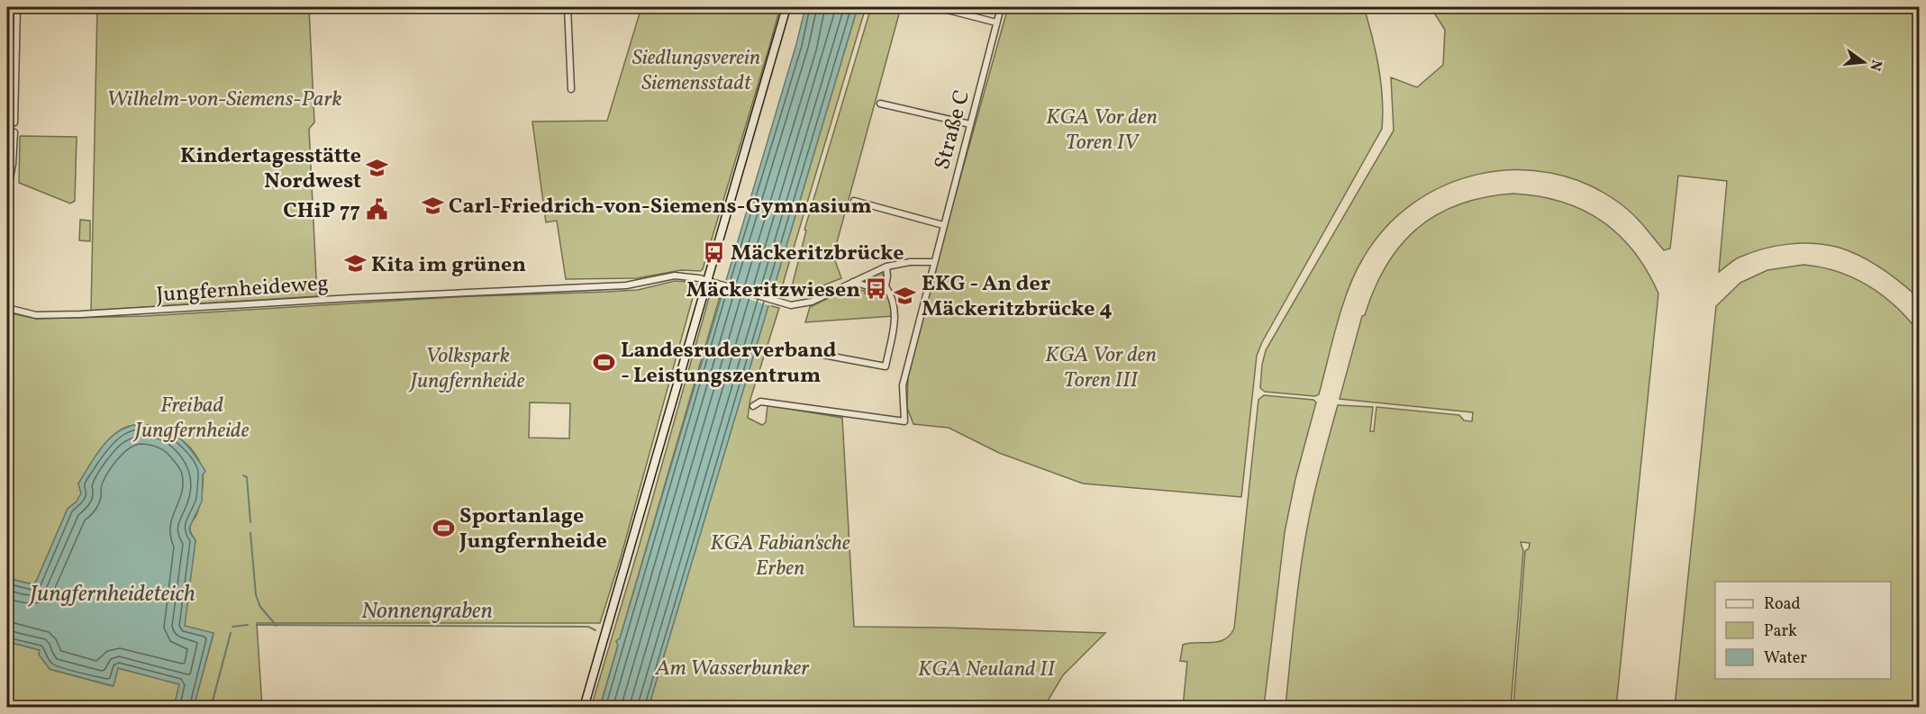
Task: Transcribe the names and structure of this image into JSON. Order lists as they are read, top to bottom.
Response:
{
  "streets": {
    "street": ["Straße C", "Jungfernheideweg"]
  },
  "crossings": [
    ["Straße C", "Jungfernheideweg"]
  ],
  "water": ["Jungfernheideteich", "Nonnengraben"],
  "parks": [
    "Siedlungsverein Siemensstadt",
    "Wilhelm-von-Siemens-Park",
    "KGA Vor den Toren IV",
    "KGA Vor den Toren III",
    "Volkspark Jungfernheide",
    "Freibad Jungfernheide",
    "KGA Fabian'sche Erben",
    "Am Wasserbunker",
    "KGA Neuland II"
  ],
  "places": {
    "school or university": [
      "Kindertagesstätte Nordwest",
      "Carl-Friedrich-von-Siemens-Gymnasium",
      "Kita im grünen",
      "EKG - An der Mäckeritzbrücke 4"
    ],
    "public building": ["CHiP 77"],
    "bus stop": ["Mäckeritzbrücke", "Mäckeritzwiesen"],
    "sports": ["Landesruderverband - Leistungszentrum", "Sportanlage Jungfernheide"]
  },
  "legend": ["Road", "Park", "Water"],
  "north": "right"
}
